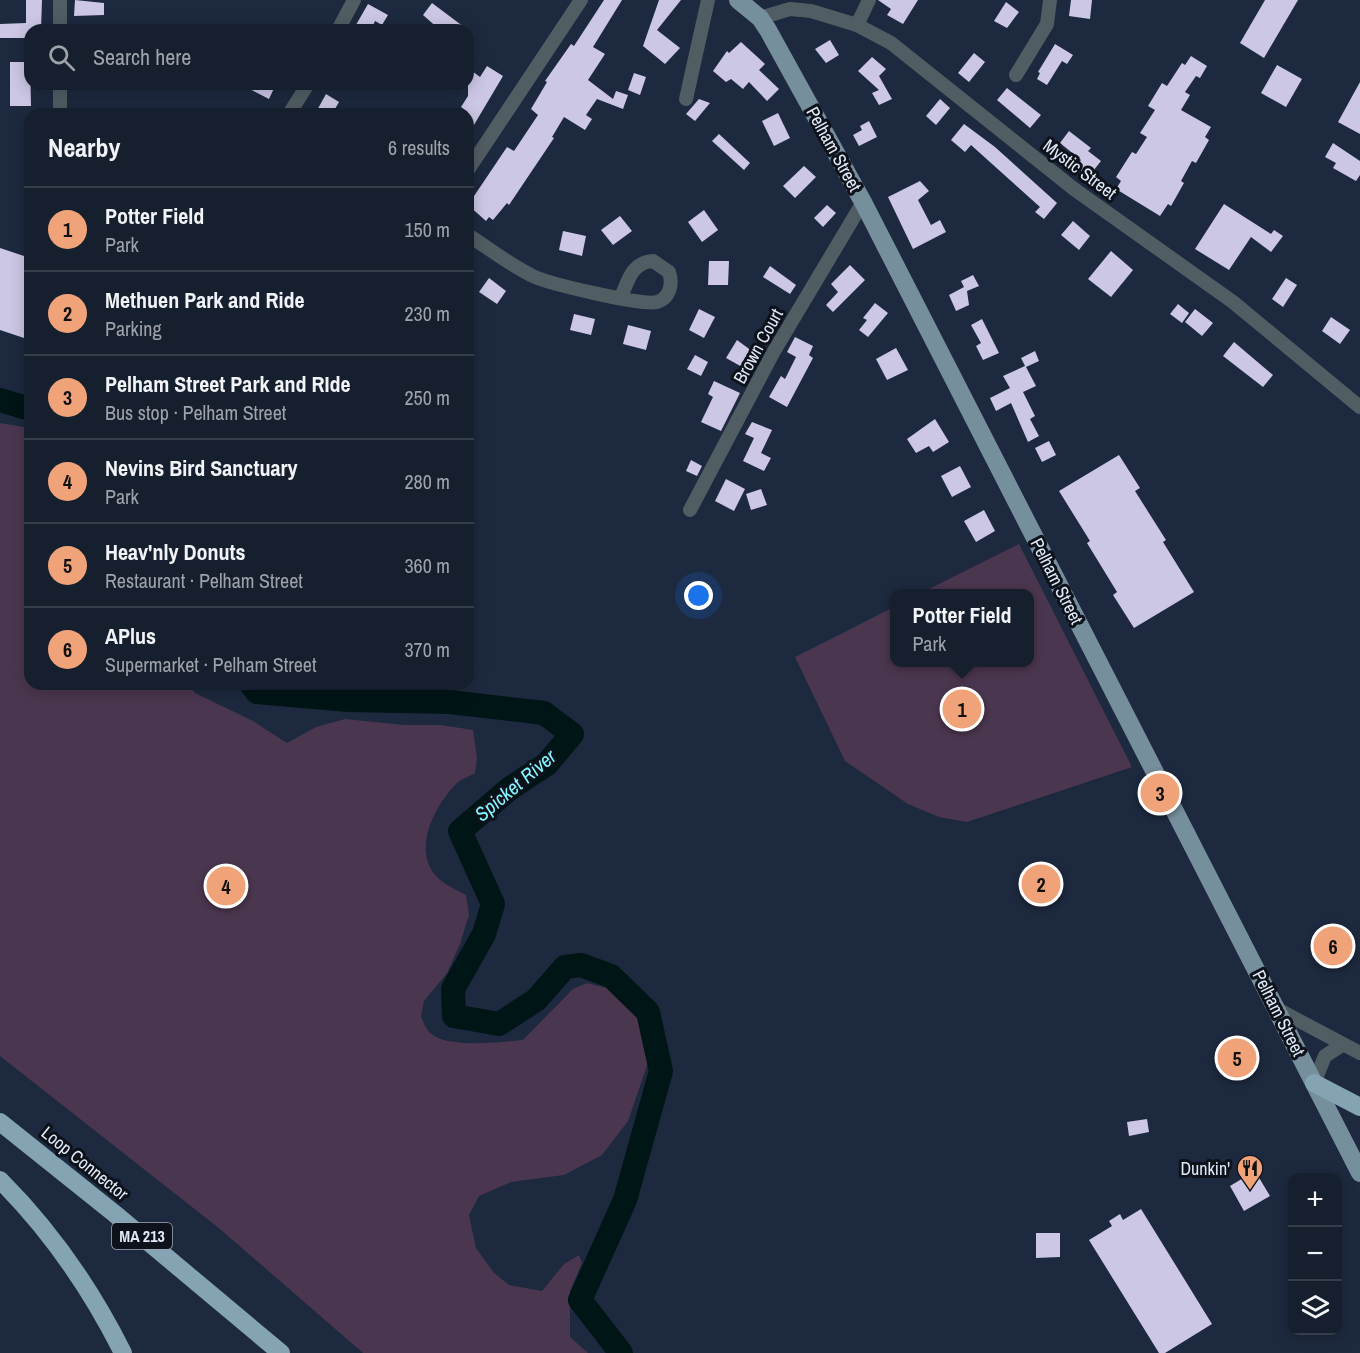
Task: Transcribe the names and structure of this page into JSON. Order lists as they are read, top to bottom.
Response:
{
  "streets": {
    "highway": ["Loop Connector", "MA 213"],
    "main road": ["Pelham Street"],
    "street": ["Mystic Street", "Brown Court"]
  },
  "crossings": [
    ["Pelham Street", "Mystic Street"],
    ["Pelham Street", "Brown Court"]
  ],
  "water": ["Spicket River"],
  "places": {
    "restaurant": ["Dunkin'"]
  },
  "page": {
    "search": "Search here",
    "heading": ["Nearby", "6 results"],
    "list": [
      {
        "mark": "1",
        "name": "Potter Field",
        "note": "Park",
        "value": "150 m"
      },
      {
        "mark": "2",
        "name": "Methuen Park and Ride",
        "note": "Parking",
        "value": "230 m"
      },
      {
        "mark": "3",
        "name": "Pelham Street Park and RIde",
        "note": "Bus stop · Pelham Street",
        "value": "250 m"
      },
      {
        "mark": "4",
        "name": "Nevins Bird Sanctuary",
        "note": "Park",
        "value": "280 m"
      },
      {
        "mark": "5",
        "name": "Heav'nly Donuts",
        "note": "Restaurant · Pelham Street",
        "value": "360 m"
      },
      {
        "mark": "6",
        "name": "APlus",
        "note": "Supermarket · Pelham Street",
        "value": "370 m"
      }
    ],
    "popup": ["Potter Field", "Park"],
    "pins": [
      "1",
      "3",
      "2",
      "4",
      "6",
      "5"
    ],
    "map_buttons": ["+", "−"]
  }
}
